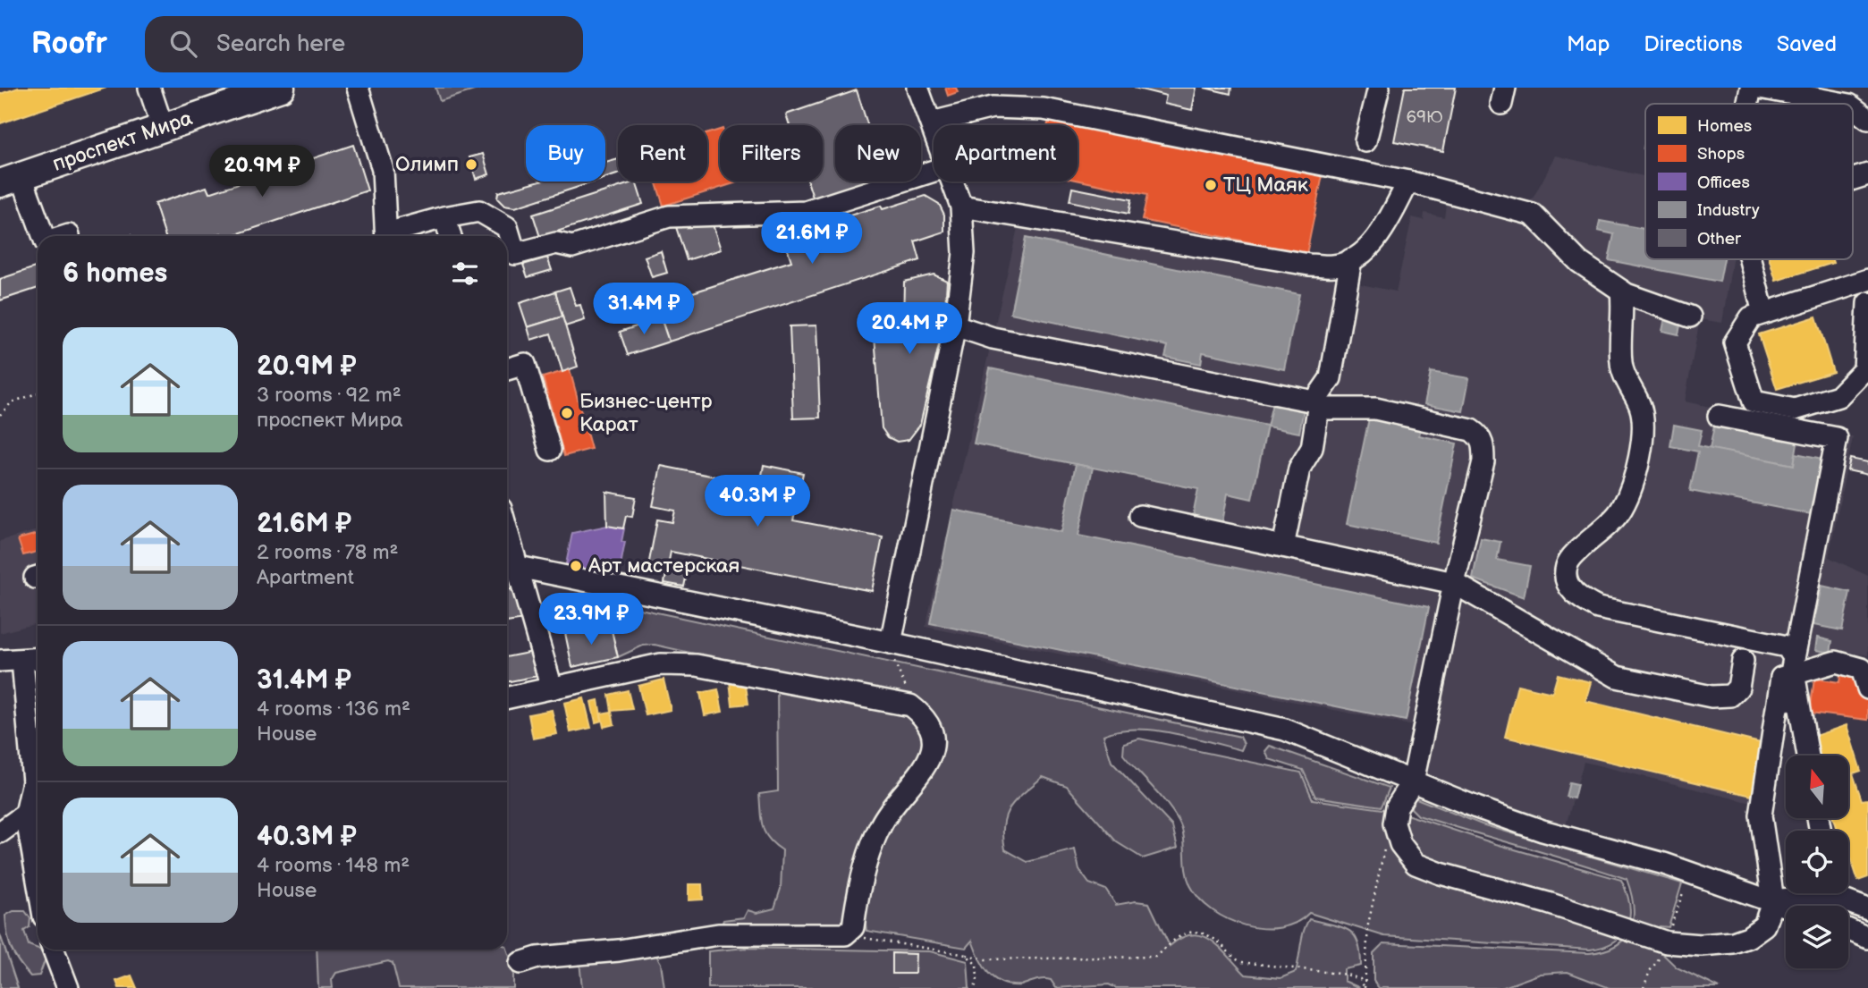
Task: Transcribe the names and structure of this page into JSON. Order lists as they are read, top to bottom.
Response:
{
  "streets": {
    "main road": ["проспект Мира"]
  },
  "places": [
    "Олимп",
    "ТЦ Маяк",
    "Бизнес-центр Карат",
    "Арт мастерская"
  ],
  "house_numbers": ["69Ю"],
  "legend": [
    "Homes",
    "Shops",
    "Offices",
    "Industry",
    "Other"
  ],
  "north": "top",
  "page": {
    "header": "Roofr",
    "search": "Search here",
    "nav": ["Map", "Directions", "Saved"],
    "chip": [
      "Buy",
      "Rent",
      "Filters",
      "New",
      "Apartment"
    ],
    "price": [
      "20.9M ₽",
      "21.6M ₽",
      "31.4M ₽",
      "20.4M ₽",
      "40.3M ₽",
      "23.9M ₽"
    ],
    "heading": "6 homes",
    "list": [
      {
        "name": "20.9M ₽",
        "note": "3 rooms · 92 m² · проспект Мира"
      },
      {
        "name": "21.6M ₽",
        "note": "2 rooms · 78 m² · Apartment"
      },
      {
        "name": "31.4M ₽",
        "note": "4 rooms · 136 m² · House"
      },
      {
        "name": "40.3M ₽",
        "note": "4 rooms · 148 m² · House"
      }
    ]
  }
}
